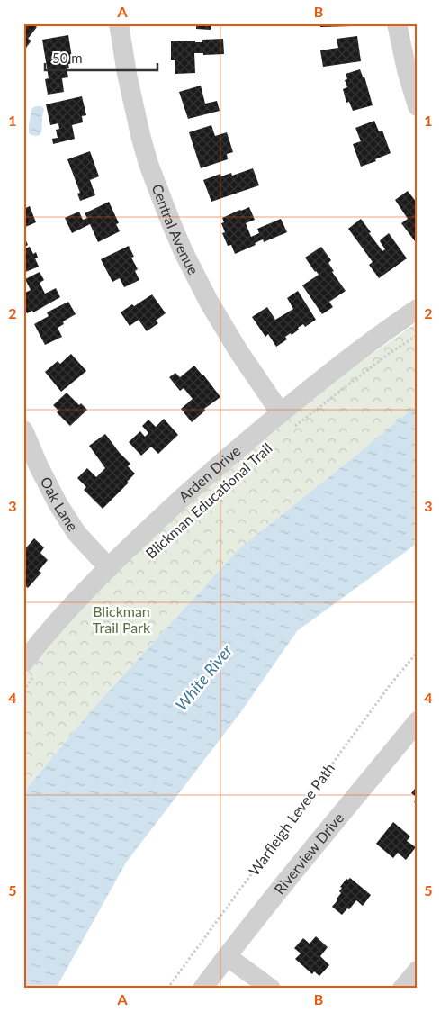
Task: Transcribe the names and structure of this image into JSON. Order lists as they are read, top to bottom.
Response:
{
  "streets": {
    "street": [
      "Central Avenue",
      "Arden Drive",
      "Oak Lane",
      "Riverview Drive"
    ],
    "path": ["Warfleigh Levee Path"]
  },
  "crossings": [
    ["Central Avenue", "Arden Drive"],
    ["Arden Drive", "Oak Lane"]
  ],
  "water": ["White River"],
  "parks": ["Blickman Trail Park"],
  "scale_bar": "50 m",
  "grid": {
    "columns": ["A", "B"],
    "rows": [
      "1",
      "2",
      "3",
      "4",
      "5"
    ]
  }
}
